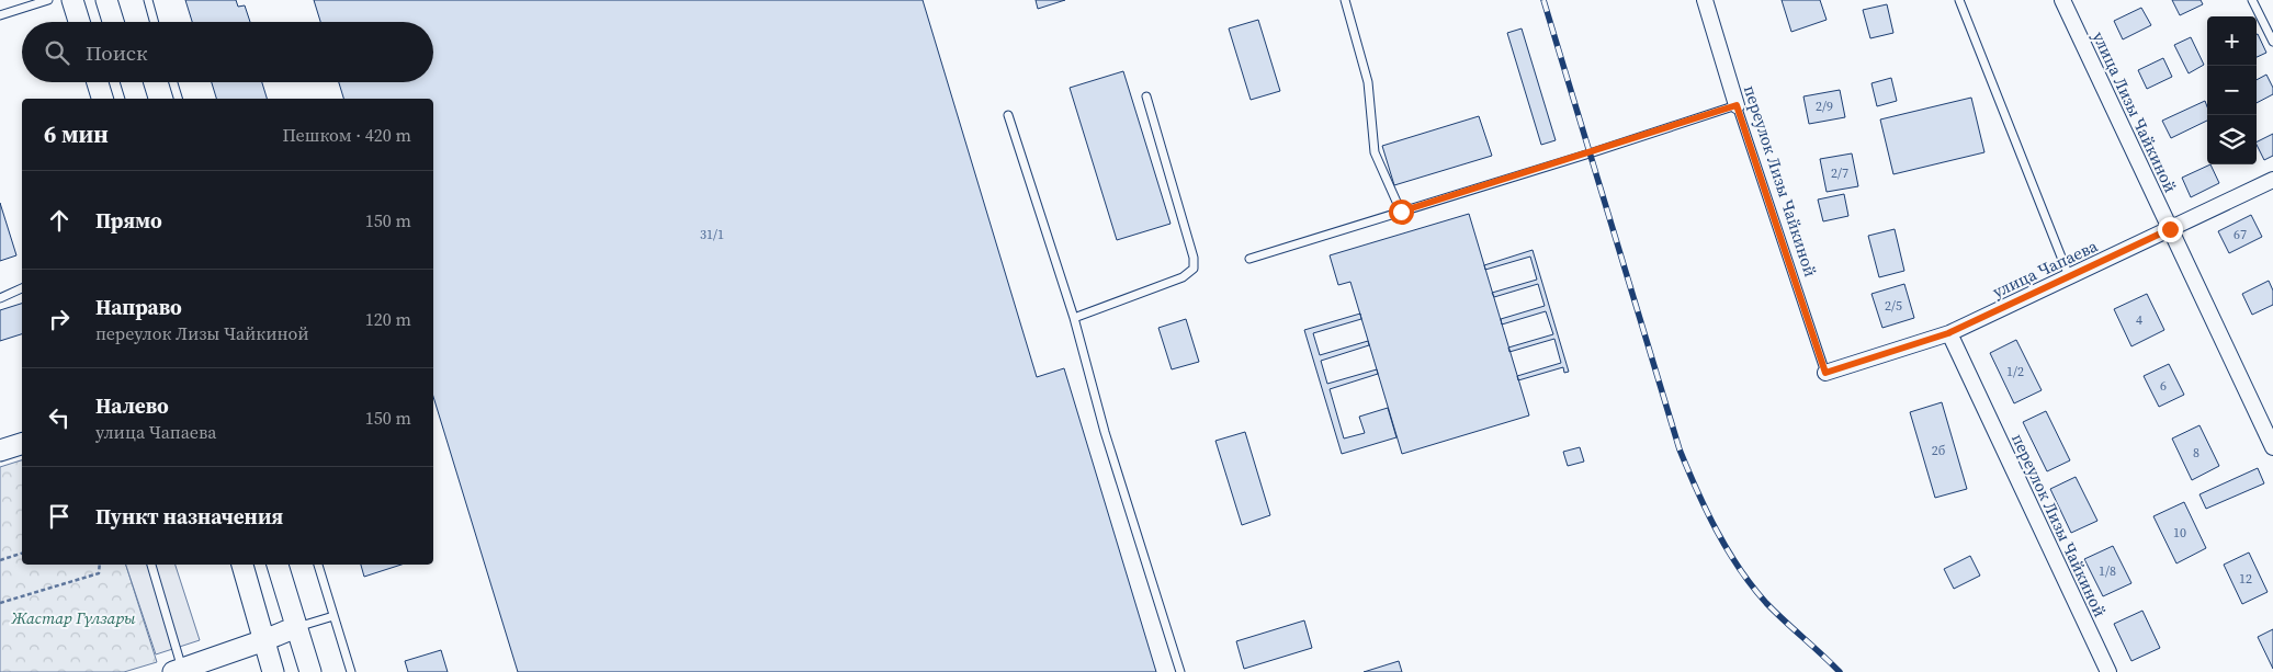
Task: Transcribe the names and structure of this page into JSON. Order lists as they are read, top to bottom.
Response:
{
  "streets": {
    "street": ["улица Лизы Чайкиной", "переулок Лизы Чайкиной", "улица Чапаева"]
  },
  "crossings": [
    ["улица Лизы Чайкиной", "улица Чапаева"],
    ["переулок Лизы Чайкиной", "улица Чапаева"]
  ],
  "parks": ["Жастар Гүлзары"],
  "house_numbers": [
    "2/9",
    "2/7",
    "31/1",
    "67",
    "2/5",
    "4",
    "1/2",
    "6",
    "2б",
    "8",
    "10",
    "1/8",
    "12"
  ],
  "page": {
    "map_buttons": ["+", "−"],
    "search": "Поиск",
    "heading": ["6 мин", "Пешком · 420 m"],
    "list": [
      ["Прямо", "150 m"],
      ["Направо", "переулок Лизы Чайкиной", "120 m"],
      ["Налево", "улица Чапаева", "150 m"],
      "Пункт назначения"
    ]
  }
}
